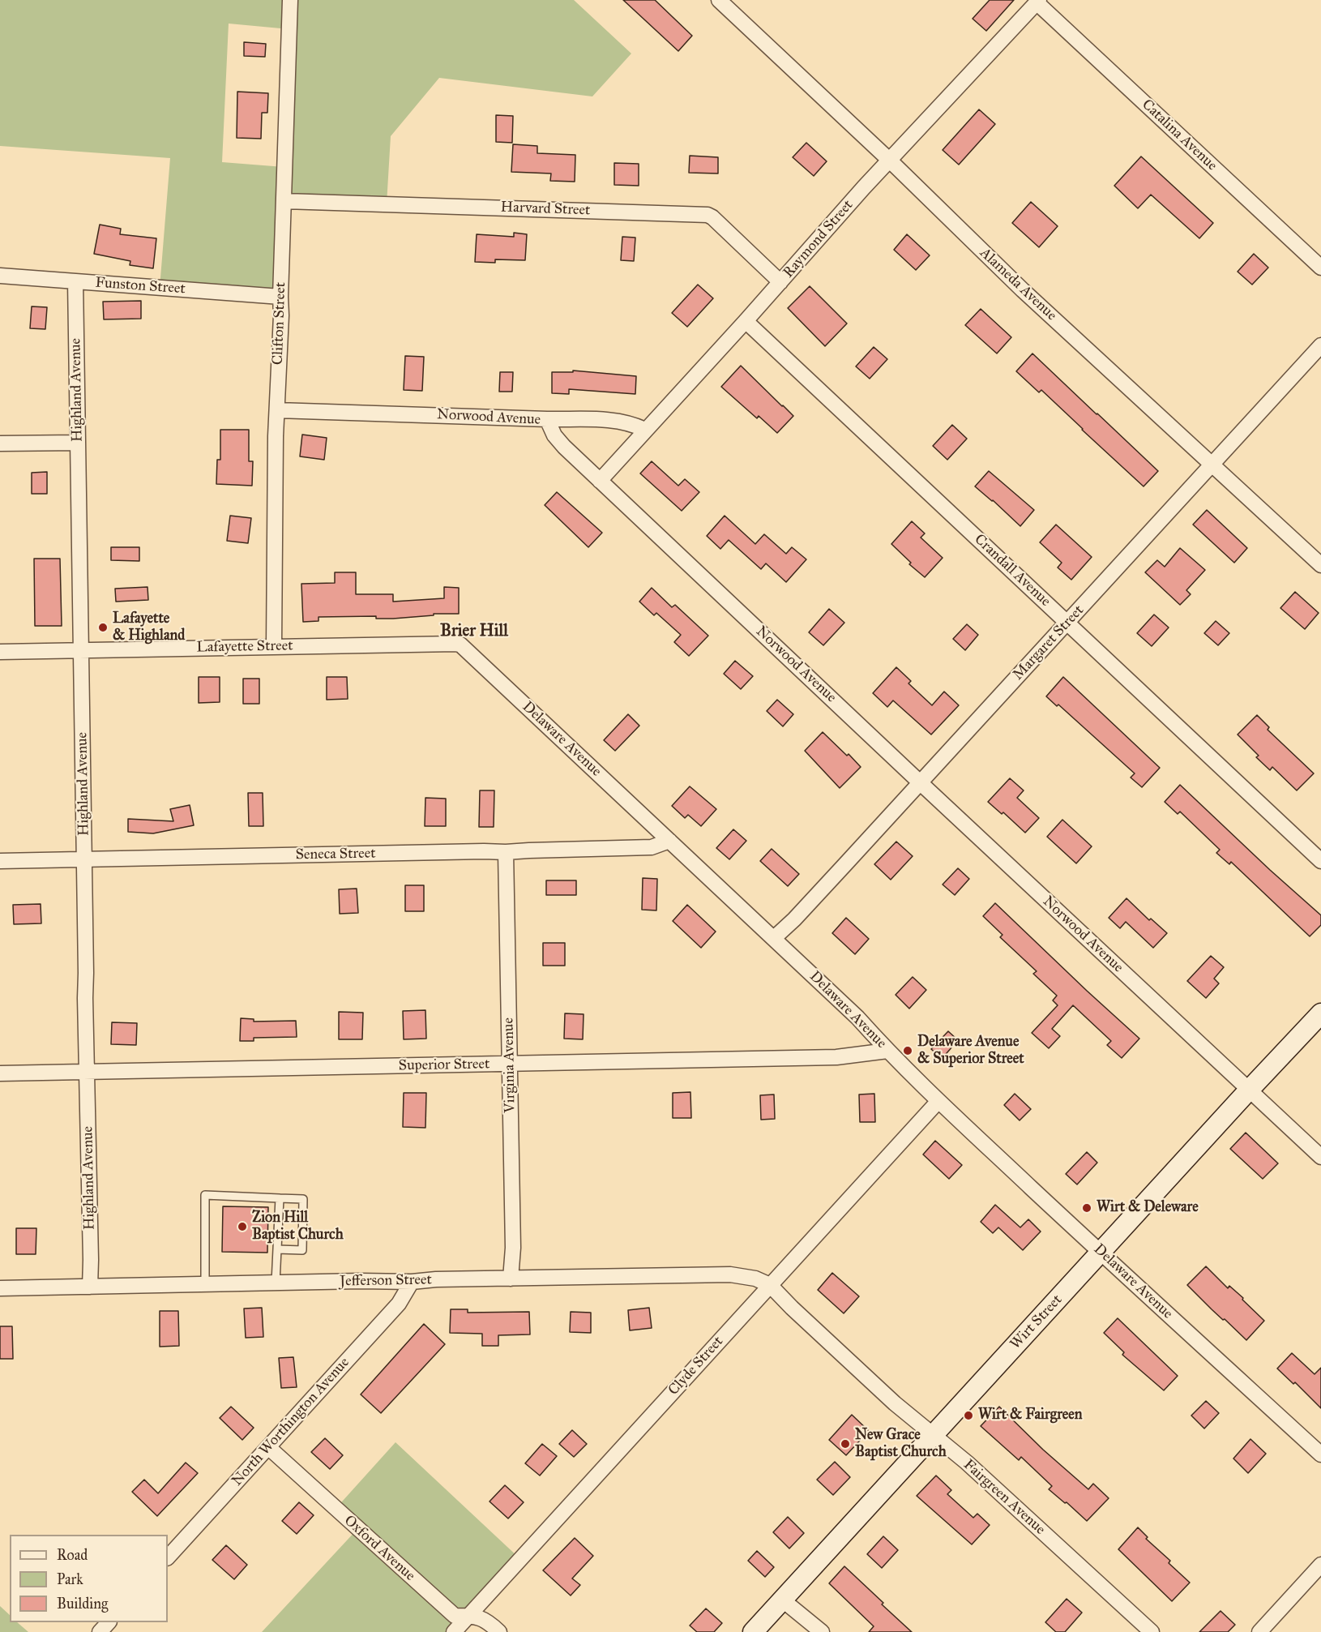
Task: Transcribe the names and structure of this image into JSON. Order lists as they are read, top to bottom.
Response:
{
  "streets": {
    "main road": ["Wirt Street"],
    "street": [
      "Catalina Avenue",
      "Harvard Street",
      "Raymond Street",
      "Alameda Avenue",
      "Funston Street",
      "Clifton Street",
      "Highland Avenue",
      "Norwood Avenue",
      "Crandall Avenue",
      "Margaret Street",
      "Lafayette Street",
      "Delaware Avenue",
      "Seneca Street",
      "Superior Street",
      "Virginia Avenue",
      "Jefferson Street",
      "Clyde Street",
      "North Worthington Avenue",
      "Fairgreen Avenue",
      "Oxford Avenue"
    ]
  },
  "crossings": [
    ["Catalina Avenue", "Raymond Street"],
    ["Harvard Street", "Raymond Street"],
    ["Harvard Street", "Clifton Street"],
    ["Raymond Street", "Alameda Avenue"],
    ["Raymond Street", "Norwood Avenue"],
    ["Raymond Street", "Crandall Avenue"],
    ["Alameda Avenue", "Margaret Street"],
    ["Funston Street", "Clifton Street"],
    ["Funston Street", "Highland Avenue"],
    ["Clifton Street", "Norwood Avenue"],
    ["Clifton Street", "Lafayette Street"],
    ["Highland Avenue", "Lafayette Street"],
    ["Highland Avenue", "Seneca Street"],
    ["Highland Avenue", "Superior Street"],
    ["Highland Avenue", "Jefferson Street"],
    ["Norwood Avenue", "Margaret Street"],
    ["Norwood Avenue", "Wirt Street"],
    ["Crandall Avenue", "Margaret Street"],
    ["Margaret Street", "Delaware Avenue"],
    ["Lafayette Street", "Delaware Avenue"],
    ["Delaware Avenue", "Seneca Street"],
    ["Delaware Avenue", "Superior Street"],
    ["Delaware Avenue", "Wirt Street"],
    ["Delaware Avenue", "Clyde Street"],
    ["Seneca Street", "Virginia Avenue"],
    ["Superior Street", "Virginia Avenue"],
    ["Virginia Avenue", "Jefferson Street"],
    ["Jefferson Street", "Clyde Street"],
    ["Jefferson Street", "North Worthington Avenue"],
    ["Jefferson Street", "Fairgreen Avenue"],
    ["Wirt Street", "Fairgreen Avenue"],
    ["Clyde Street", "Fairgreen Avenue"],
    ["Clyde Street", "Oxford Avenue"],
    ["North Worthington Avenue", "Oxford Avenue"]
  ],
  "districts": ["Brier Hill"],
  "places": [
    "Lafayette & Highland",
    "Delaware Avenue & Superior Street",
    "Wirt & Deleware",
    "Zion Hill Baptist Church",
    "Wirt & Fairgreen",
    "New Grace Baptist Church"
  ],
  "legend": ["Road", "Park", "Building"]
}
